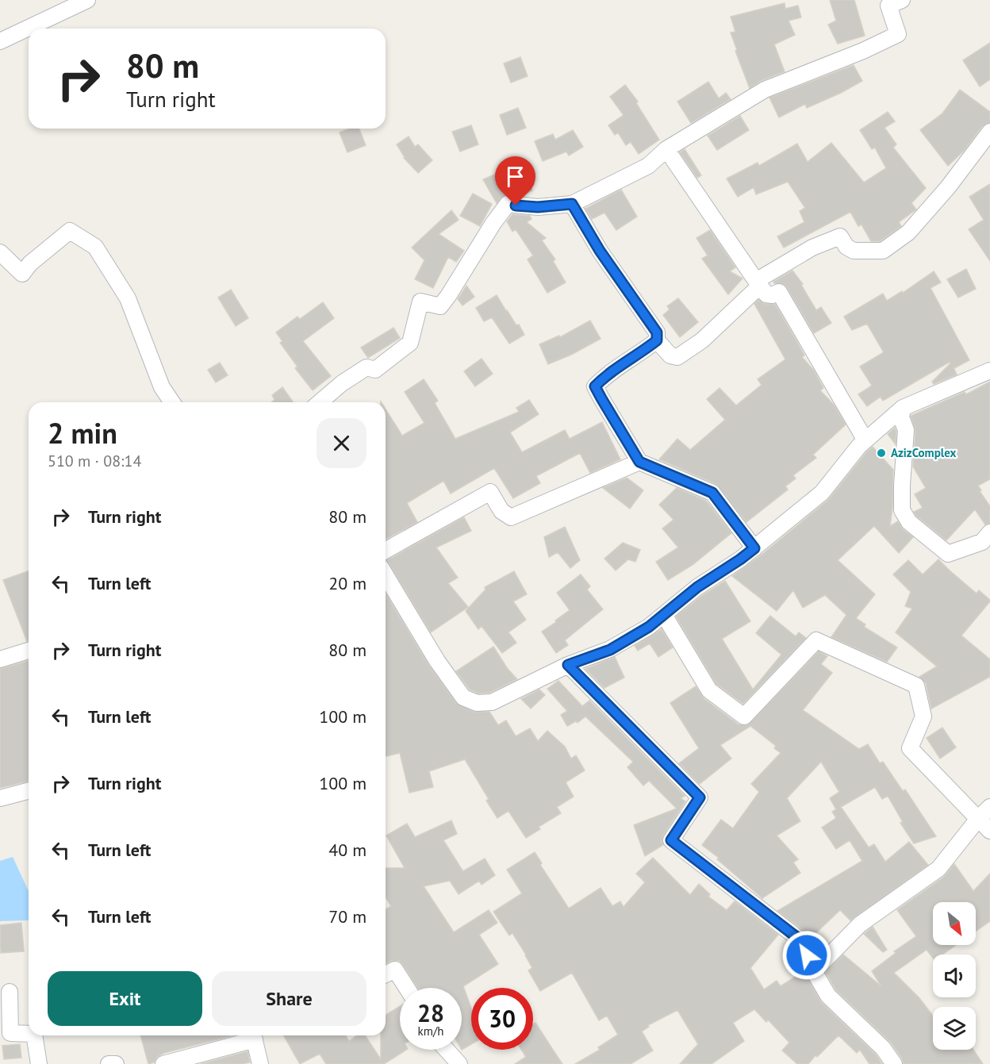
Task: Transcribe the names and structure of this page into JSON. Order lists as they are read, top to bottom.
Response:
{
  "places": ["AzizComplex"],
  "north": "bottom right",
  "page": {
    "turn": ["80 m", "Turn right"],
    "heading": ["2 min", "510 m · 08:14"],
    "list": [
      {
        "name": "Turn right",
        "value": "80 m"
      },
      {
        "name": "Turn left",
        "value": "20 m"
      },
      {
        "name": "Turn right",
        "value": "80 m"
      },
      {
        "name": "Turn left",
        "value": "100 m"
      },
      {
        "name": "Turn right",
        "value": "100 m"
      },
      {
        "name": "Turn left",
        "value": "40 m"
      },
      {
        "name": "Turn left",
        "value": "70 m"
      }
    ],
    "buttons": ["Exit", "Share"],
    "speed": "28 km/h",
    "limit": "30"
  }
}
